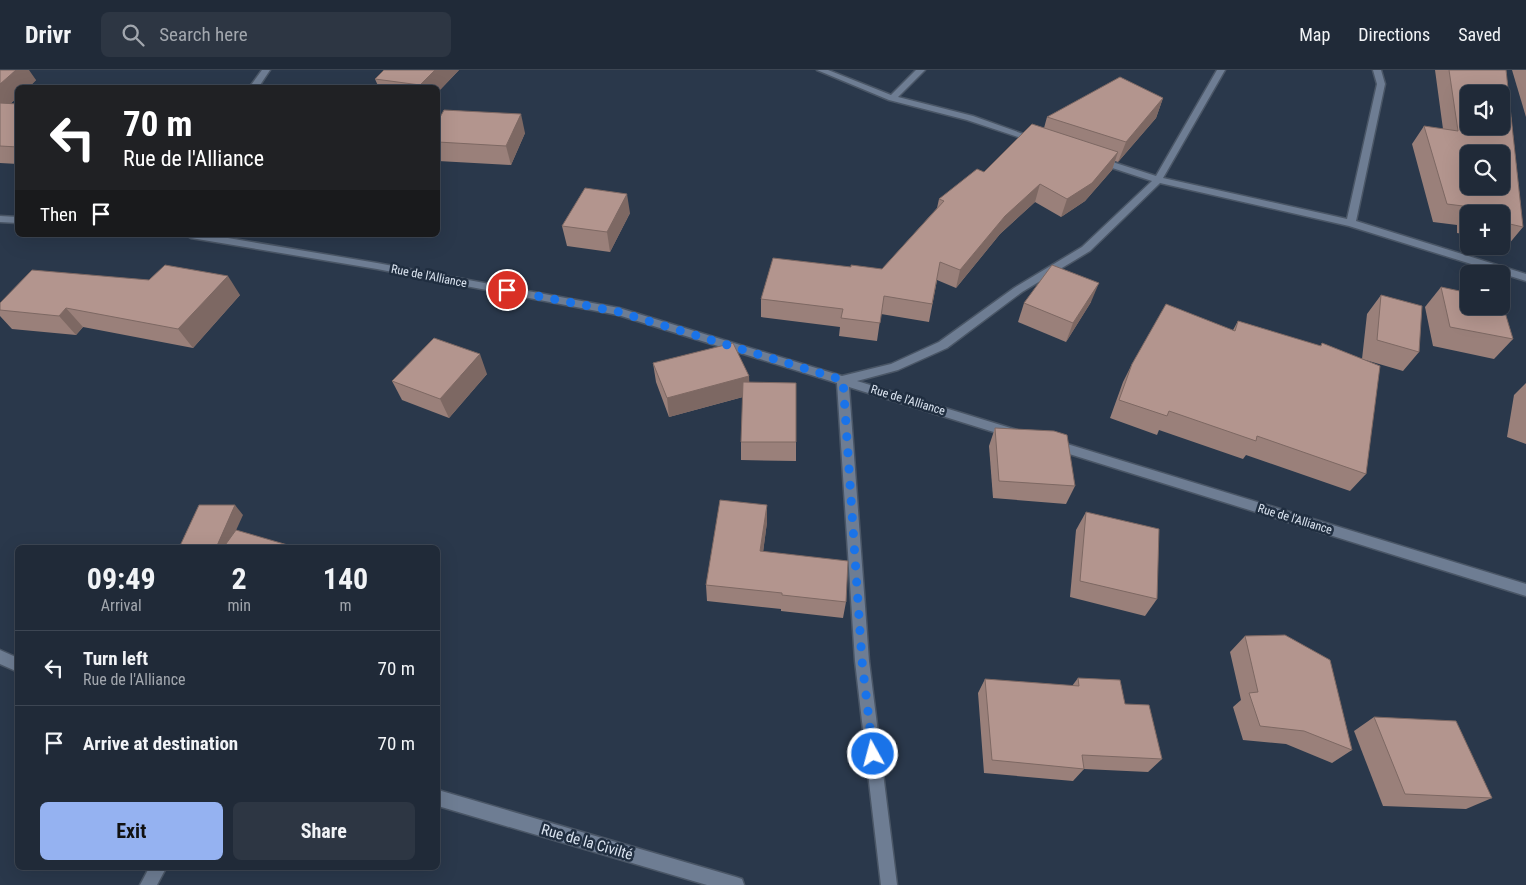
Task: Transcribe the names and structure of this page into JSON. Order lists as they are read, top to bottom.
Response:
{
  "streets": {
    "street": ["Rue de l'Alliance", "Rue de la Civilté"]
  },
  "page": {
    "header": "Drivr",
    "search": "Search here",
    "nav": ["Map", "Directions", "Saved"],
    "map_buttons": ["+", "−"],
    "turn": ["70 m", "Rue de l'Alliance"],
    "then": "Then",
    "eta": [
      "09:49",
      "Arrival",
      "2",
      "min",
      "140",
      "m"
    ],
    "list": [
      {
        "name": "Turn left",
        "note": "Rue de l'Alliance",
        "value": "70 m"
      },
      {
        "name": "Arrive at destination",
        "value": "70 m"
      }
    ],
    "buttons": ["Exit", "Share"]
  }
}
